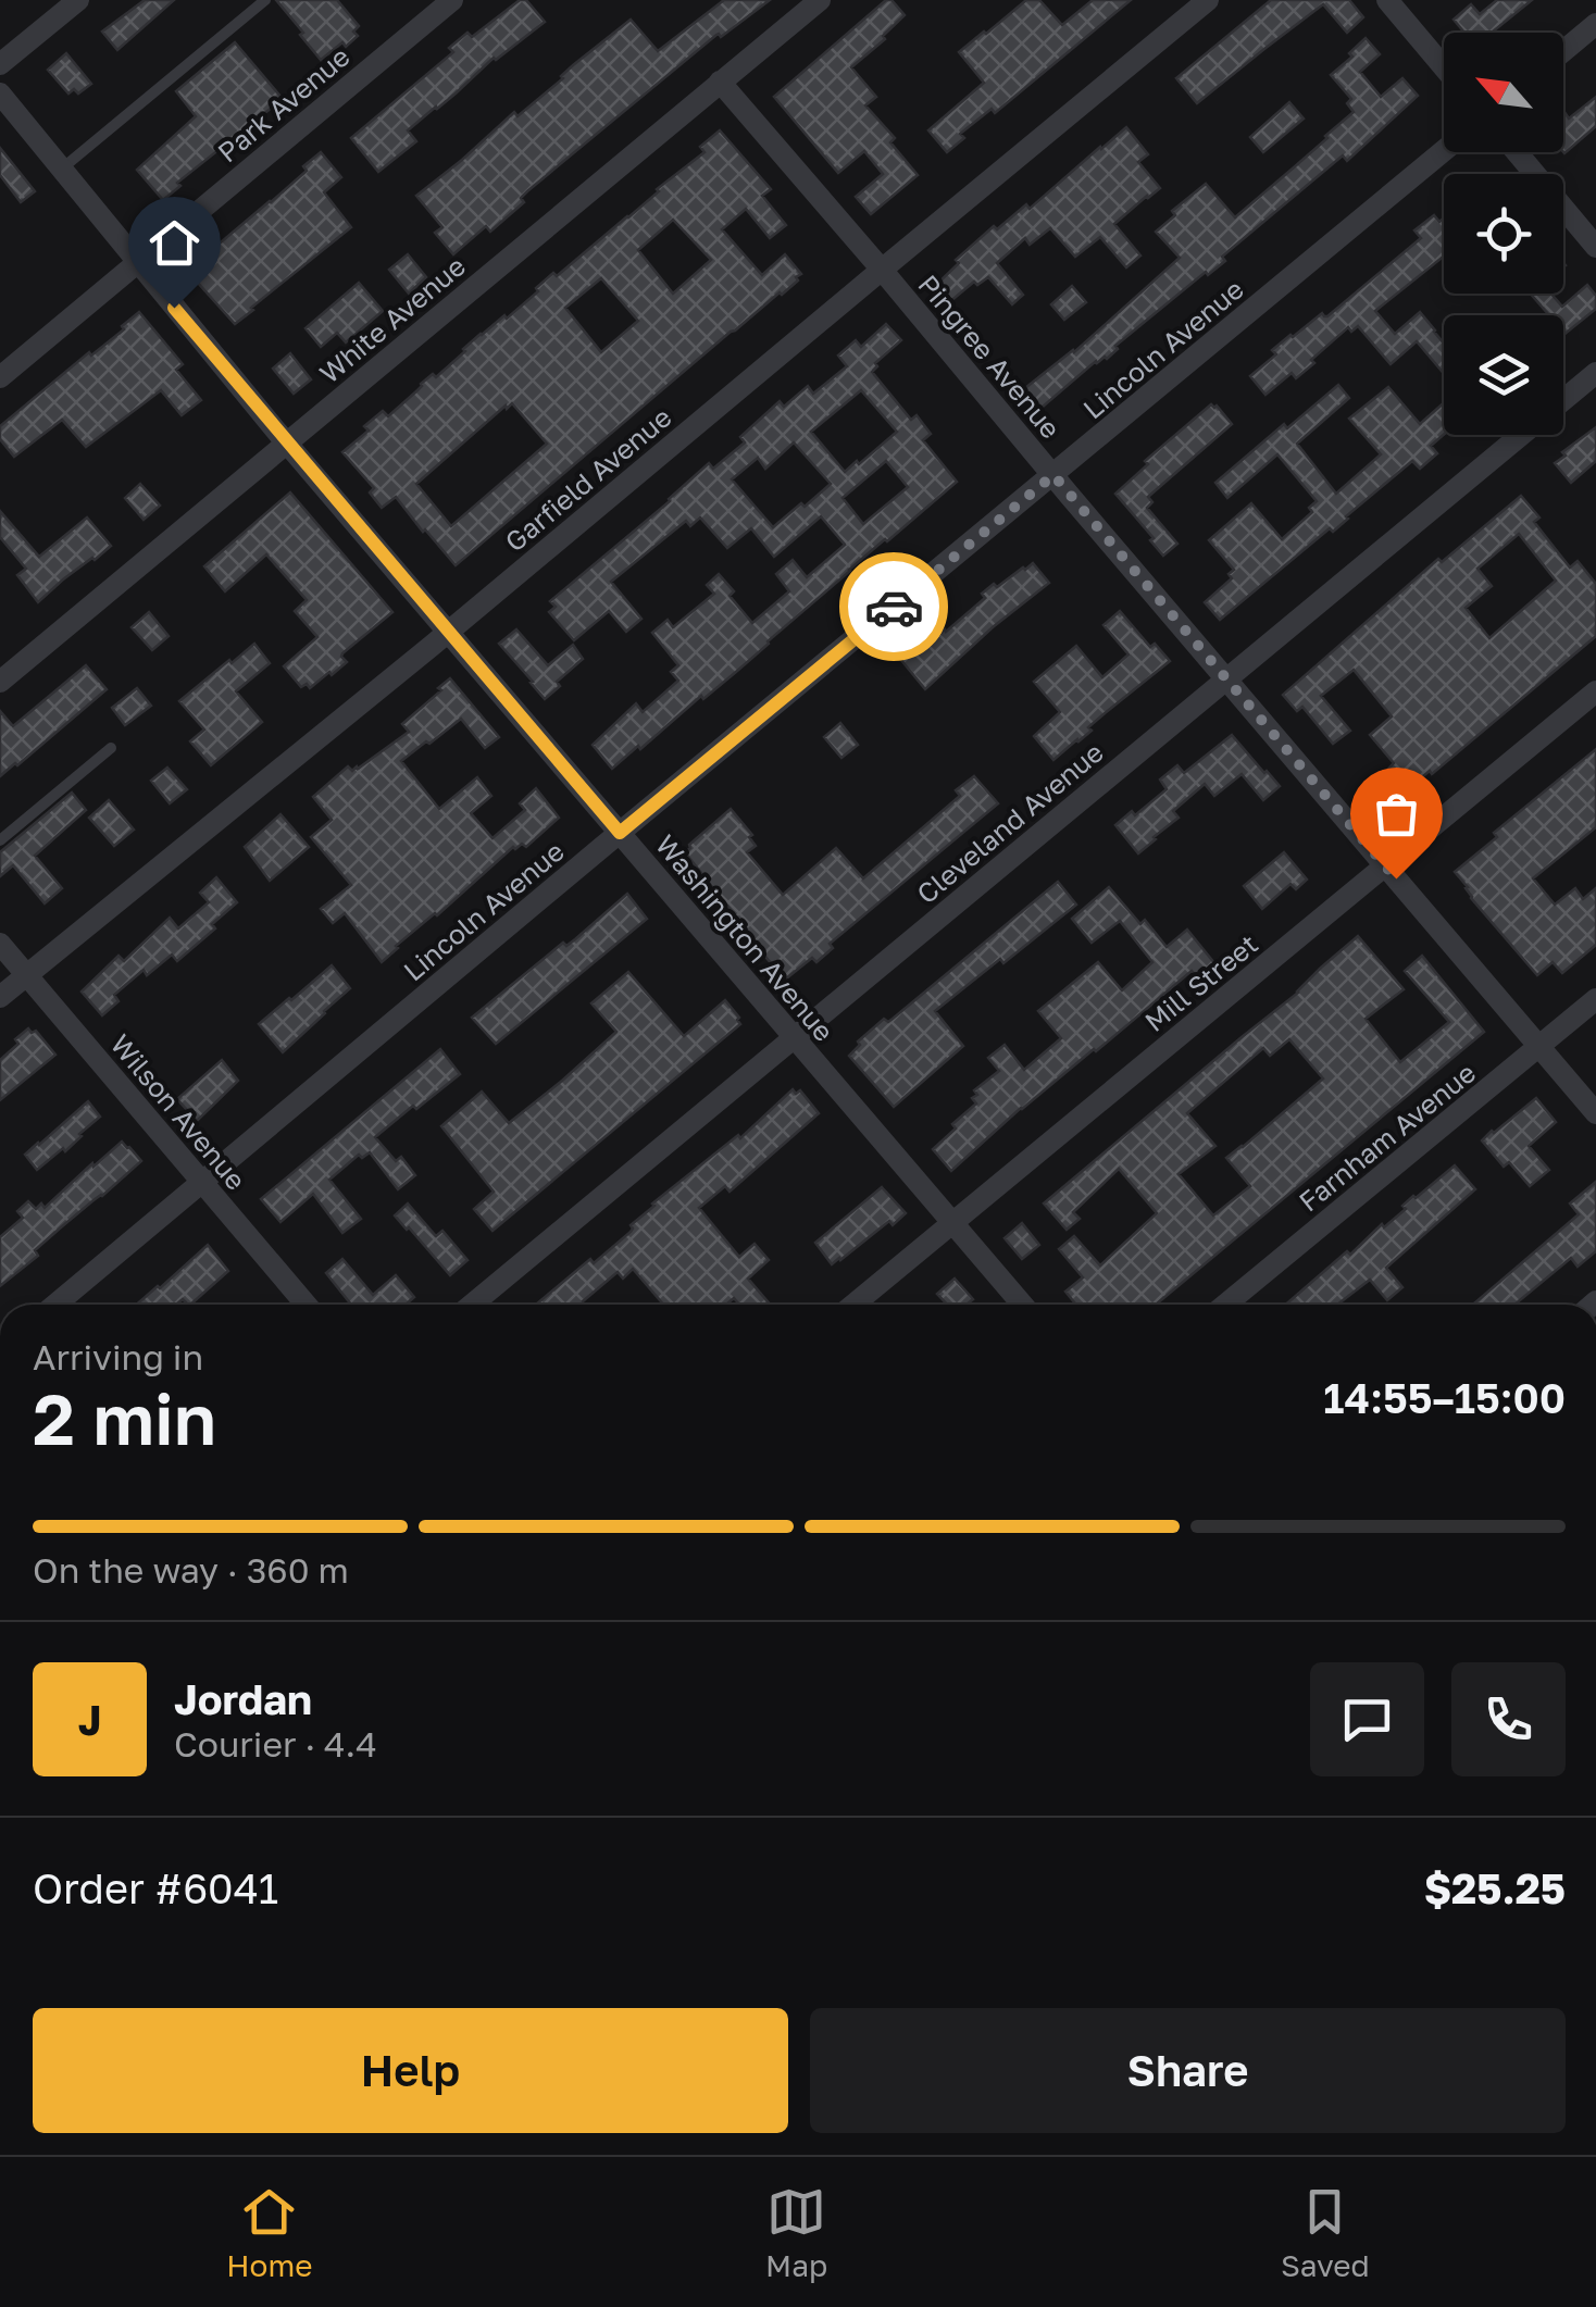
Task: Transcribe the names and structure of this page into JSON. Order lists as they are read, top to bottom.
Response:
{
  "streets": {
    "street": [
      "Park Avenue",
      "White Avenue",
      "Lincoln Avenue",
      "Pingree Avenue",
      "Garfield Avenue",
      "Cleveland Avenue",
      "Washington Avenue",
      "Mill Street",
      "Wilson Avenue",
      "Farnham Avenue"
    ]
  },
  "crossings": [
    ["Park Avenue", "Washington Avenue"],
    ["White Avenue", "Pingree Avenue"],
    ["White Avenue", "Washington Avenue"],
    ["Lincoln Avenue", "Pingree Avenue"],
    ["Lincoln Avenue", "Washington Avenue"],
    ["Lincoln Avenue", "Wilson Avenue"],
    ["Pingree Avenue", "Garfield Avenue"],
    ["Pingree Avenue", "Cleveland Avenue"],
    ["Pingree Avenue", "Mill Street"],
    ["Pingree Avenue", "Farnham Avenue"],
    ["Garfield Avenue", "Washington Avenue"],
    ["Garfield Avenue", "Wilson Avenue"],
    ["Cleveland Avenue", "Washington Avenue"],
    ["Washington Avenue", "Mill Street"]
  ],
  "north": "top left",
  "page": {
    "heading": ["2 min", "Arriving in", "14:55–15:00"],
    "panel": [
      "Jordan",
      "Courier · 4.4",
      "Order #6041",
      "$25.25"
    ],
    "bar": "On the way · 360 m",
    "round": "J",
    "buttons": ["Help", "Share"],
    "tabs": ["Home", "Map", "Saved"]
  }
}
